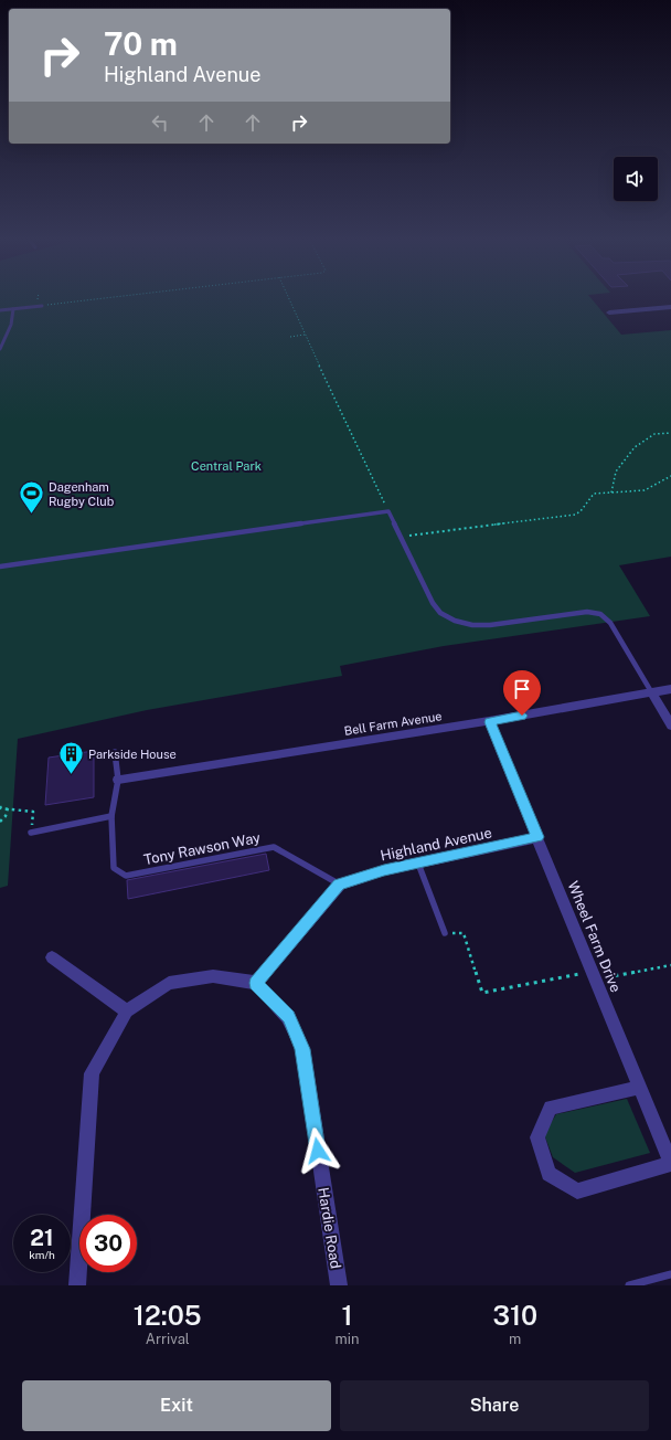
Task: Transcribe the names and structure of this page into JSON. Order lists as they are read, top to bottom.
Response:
{
  "streets": {
    "street": [
      "Bell Farm Avenue",
      "Highland Avenue",
      "Wheel Farm Drive",
      "Hardie Road"
    ],
    "lane": ["Tony Rawson Way"]
  },
  "crossings": [
    ["Bell Farm Avenue", "Wheel Farm Drive"],
    ["Highland Avenue", "Tony Rawson Way"],
    ["Highland Avenue", "Wheel Farm Drive"]
  ],
  "parks": ["Central Park"],
  "places": {
    "sports": ["Dagenham Rugby Club"],
    "building": ["Parkside House"]
  },
  "page": {
    "turn": ["70 m", "Highland Avenue"],
    "speed": "21 km/h",
    "limit": "30",
    "eta": [
      "12:05",
      "Arrival",
      "1",
      "min",
      "310",
      "m"
    ],
    "buttons": ["Exit", "Share"]
  }
}
